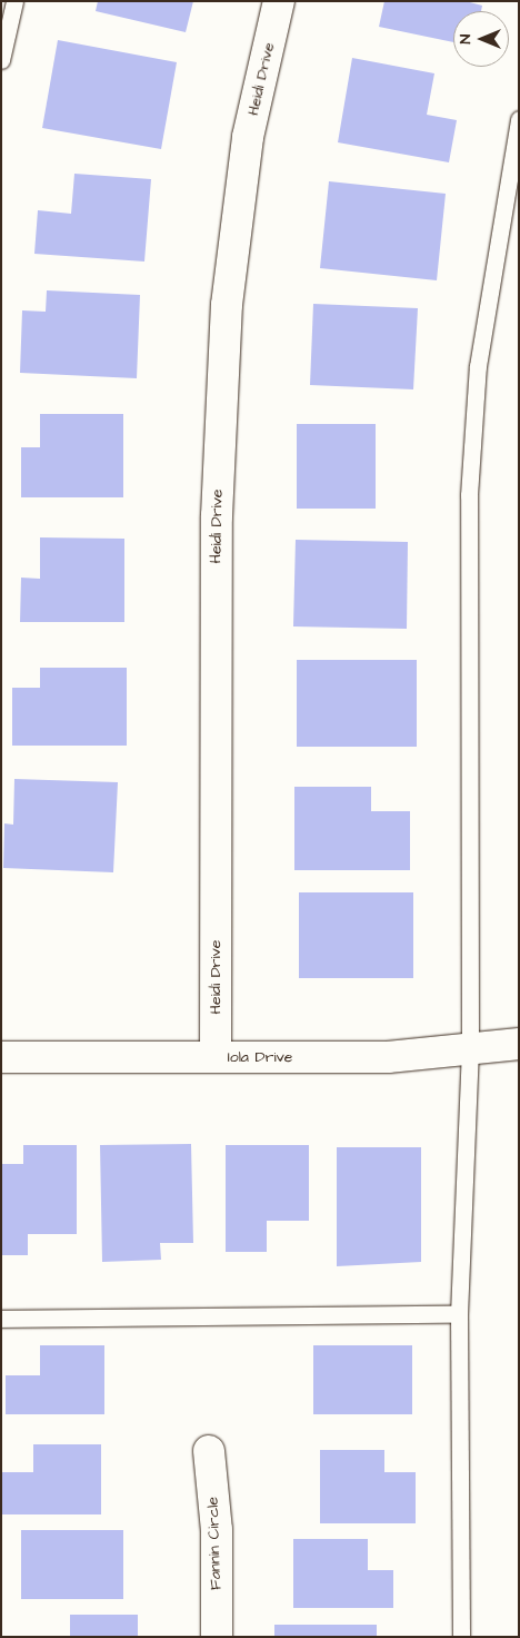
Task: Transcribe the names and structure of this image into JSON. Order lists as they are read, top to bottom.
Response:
{
  "streets": {
    "street": ["Heidi Drive", "Iola Drive", "Fannin Circle"]
  },
  "crossings": [
    ["Heidi Drive", "Iola Drive"]
  ],
  "north": "left"
}
